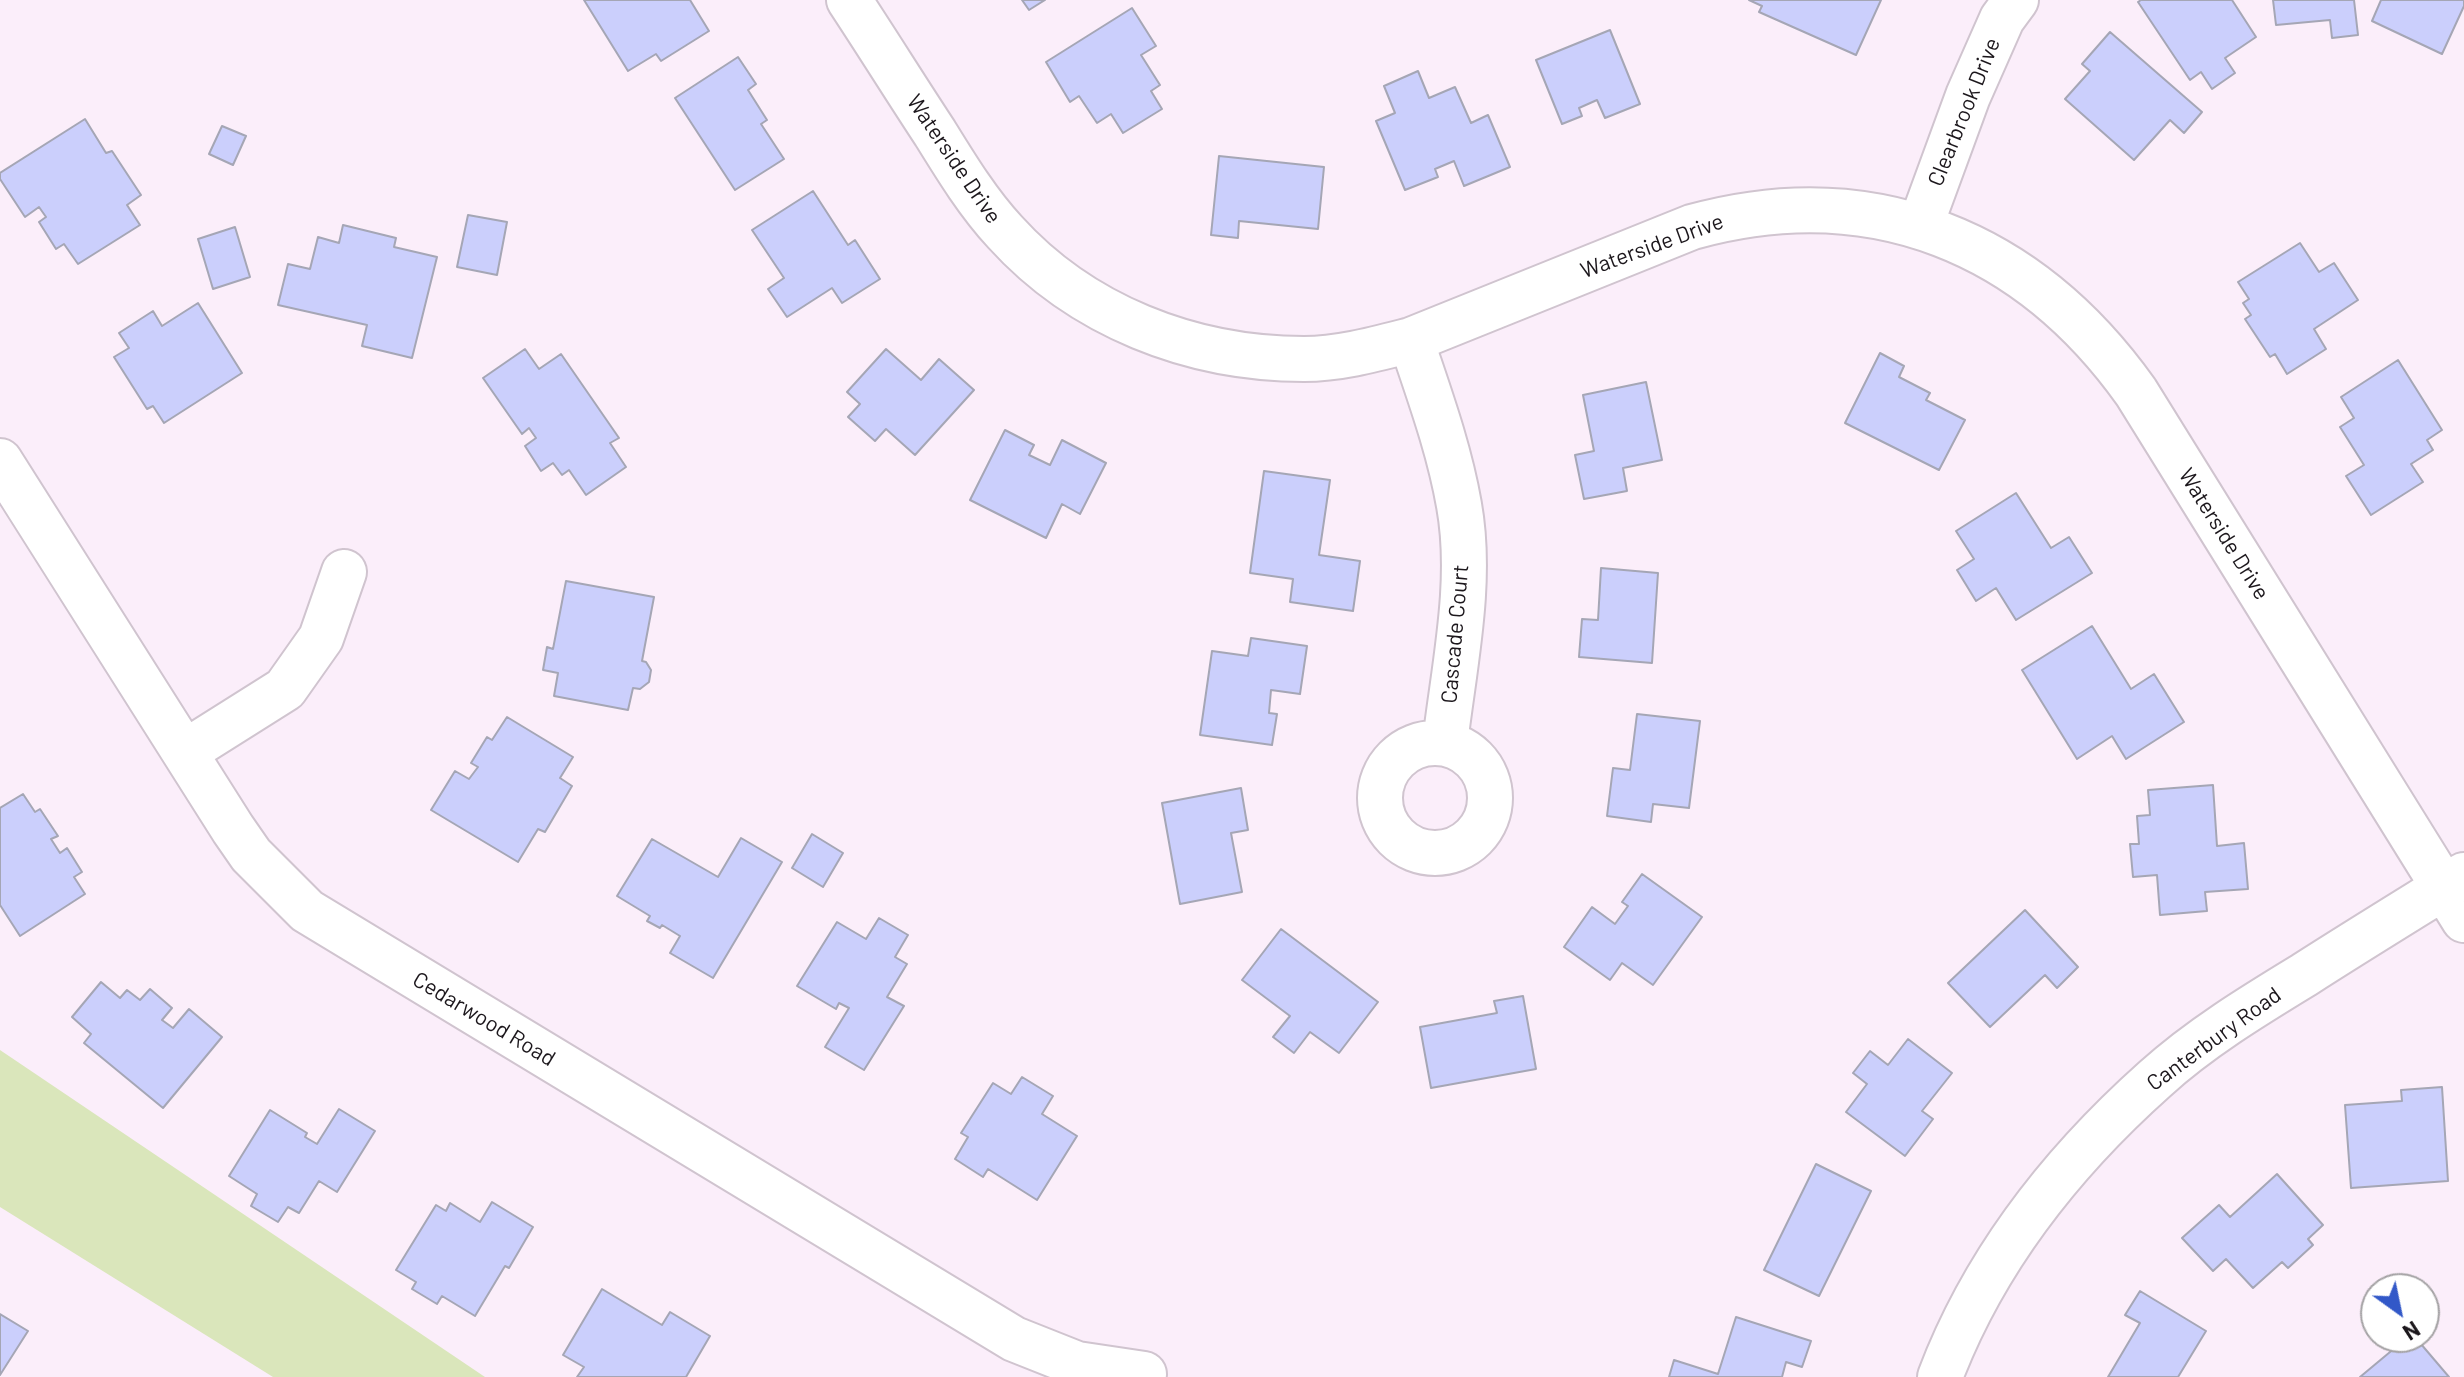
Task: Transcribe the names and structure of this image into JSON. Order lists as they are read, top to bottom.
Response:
{
  "streets": {
    "street": [
      "Clearbrook Drive",
      "Waterside Drive",
      "Cascade Court",
      "Cedarwood Road",
      "Canterbury Road"
    ]
  },
  "crossings": [
    ["Clearbrook Drive", "Waterside Drive"],
    ["Waterside Drive", "Cascade Court"],
    ["Waterside Drive", "Canterbury Road"]
  ],
  "north": "bottom right"
}
